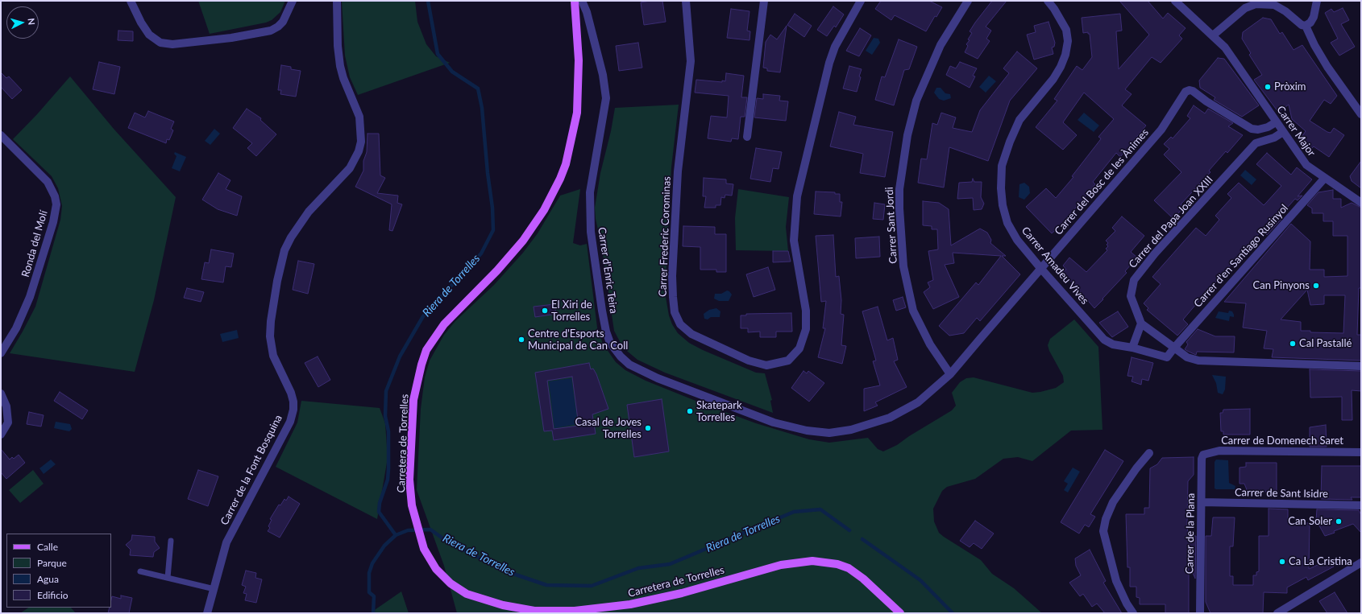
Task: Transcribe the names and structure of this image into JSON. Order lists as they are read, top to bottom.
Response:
{
  "streets": {
    "main road": ["Carretera de Torrelles"],
    "street": [
      "Carrer Major",
      "Carrer del Bosc de les Ànimes",
      "Carrer del Papa Joan XXIII",
      "Carrer Sant Jordi",
      "Carrer Frederic Corominas",
      "Ronda del Molí",
      "Carrer d'en Santiago Rusinyol",
      "Carrer Amadeu Vives",
      "Carrer d'Enric Teira",
      "Carrer de Domenech Saret",
      "Carrer de la Font Bosquina",
      "Carrer de Sant Isidre",
      "Carrer de la Plana"
    ]
  },
  "crossings": [
    ["Carrer Major", "Carrer d'en Santiago Rusinyol"],
    ["Carrer del Bosc de les Ànimes", "Carrer Sant Jordi"],
    ["Carrer del Bosc de les Ànimes", "Carrer Amadeu Vives"],
    ["Carrer del Bosc de les Ànimes", "Carrer d'Enric Teira"],
    ["Carrer Sant Jordi", "Carrer d'Enric Teira"],
    ["Carrer d'en Santiago Rusinyol", "Carrer Amadeu Vives"],
    ["Carrer de Domenech Saret", "Carrer de la Plana"],
    ["Carrer de Sant Isidre", "Carrer de la Plana"]
  ],
  "water": ["Riera de Torrelles"],
  "places": [
    "Pròxim",
    "Can Pinyons",
    "El Xiri de Torrelles",
    "Centre d'Esports Municipal de Can Coll",
    "Cal Pastallé",
    "Skatepark Torrelles",
    "Casal de Joves Torrelles",
    "Can Soler",
    "Ca La Cristina"
  ],
  "legend": [
    "Calle",
    "Parque",
    "Agua",
    "Edificio"
  ],
  "north": "right"
}
